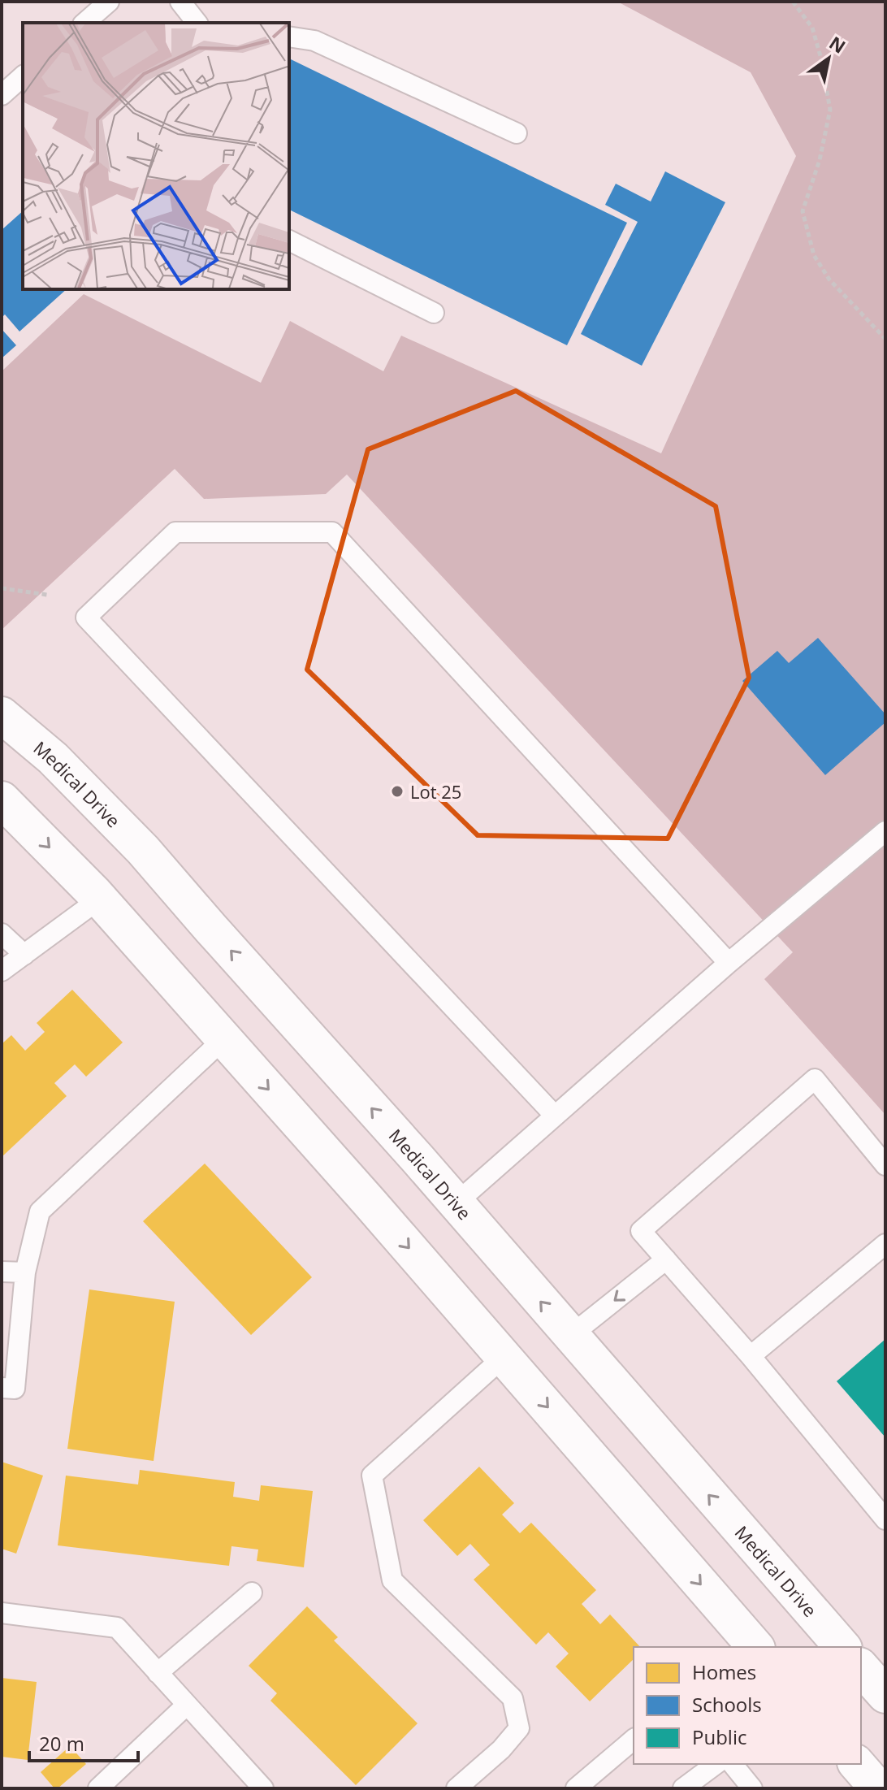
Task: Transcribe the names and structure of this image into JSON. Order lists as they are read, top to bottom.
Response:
{
  "streets": {
    "street": ["Medical Drive"]
  },
  "places": ["Lot 25"],
  "legend": ["Homes", "Schools", "Public"],
  "scale_bar": "20 m",
  "north": "top right"
}
